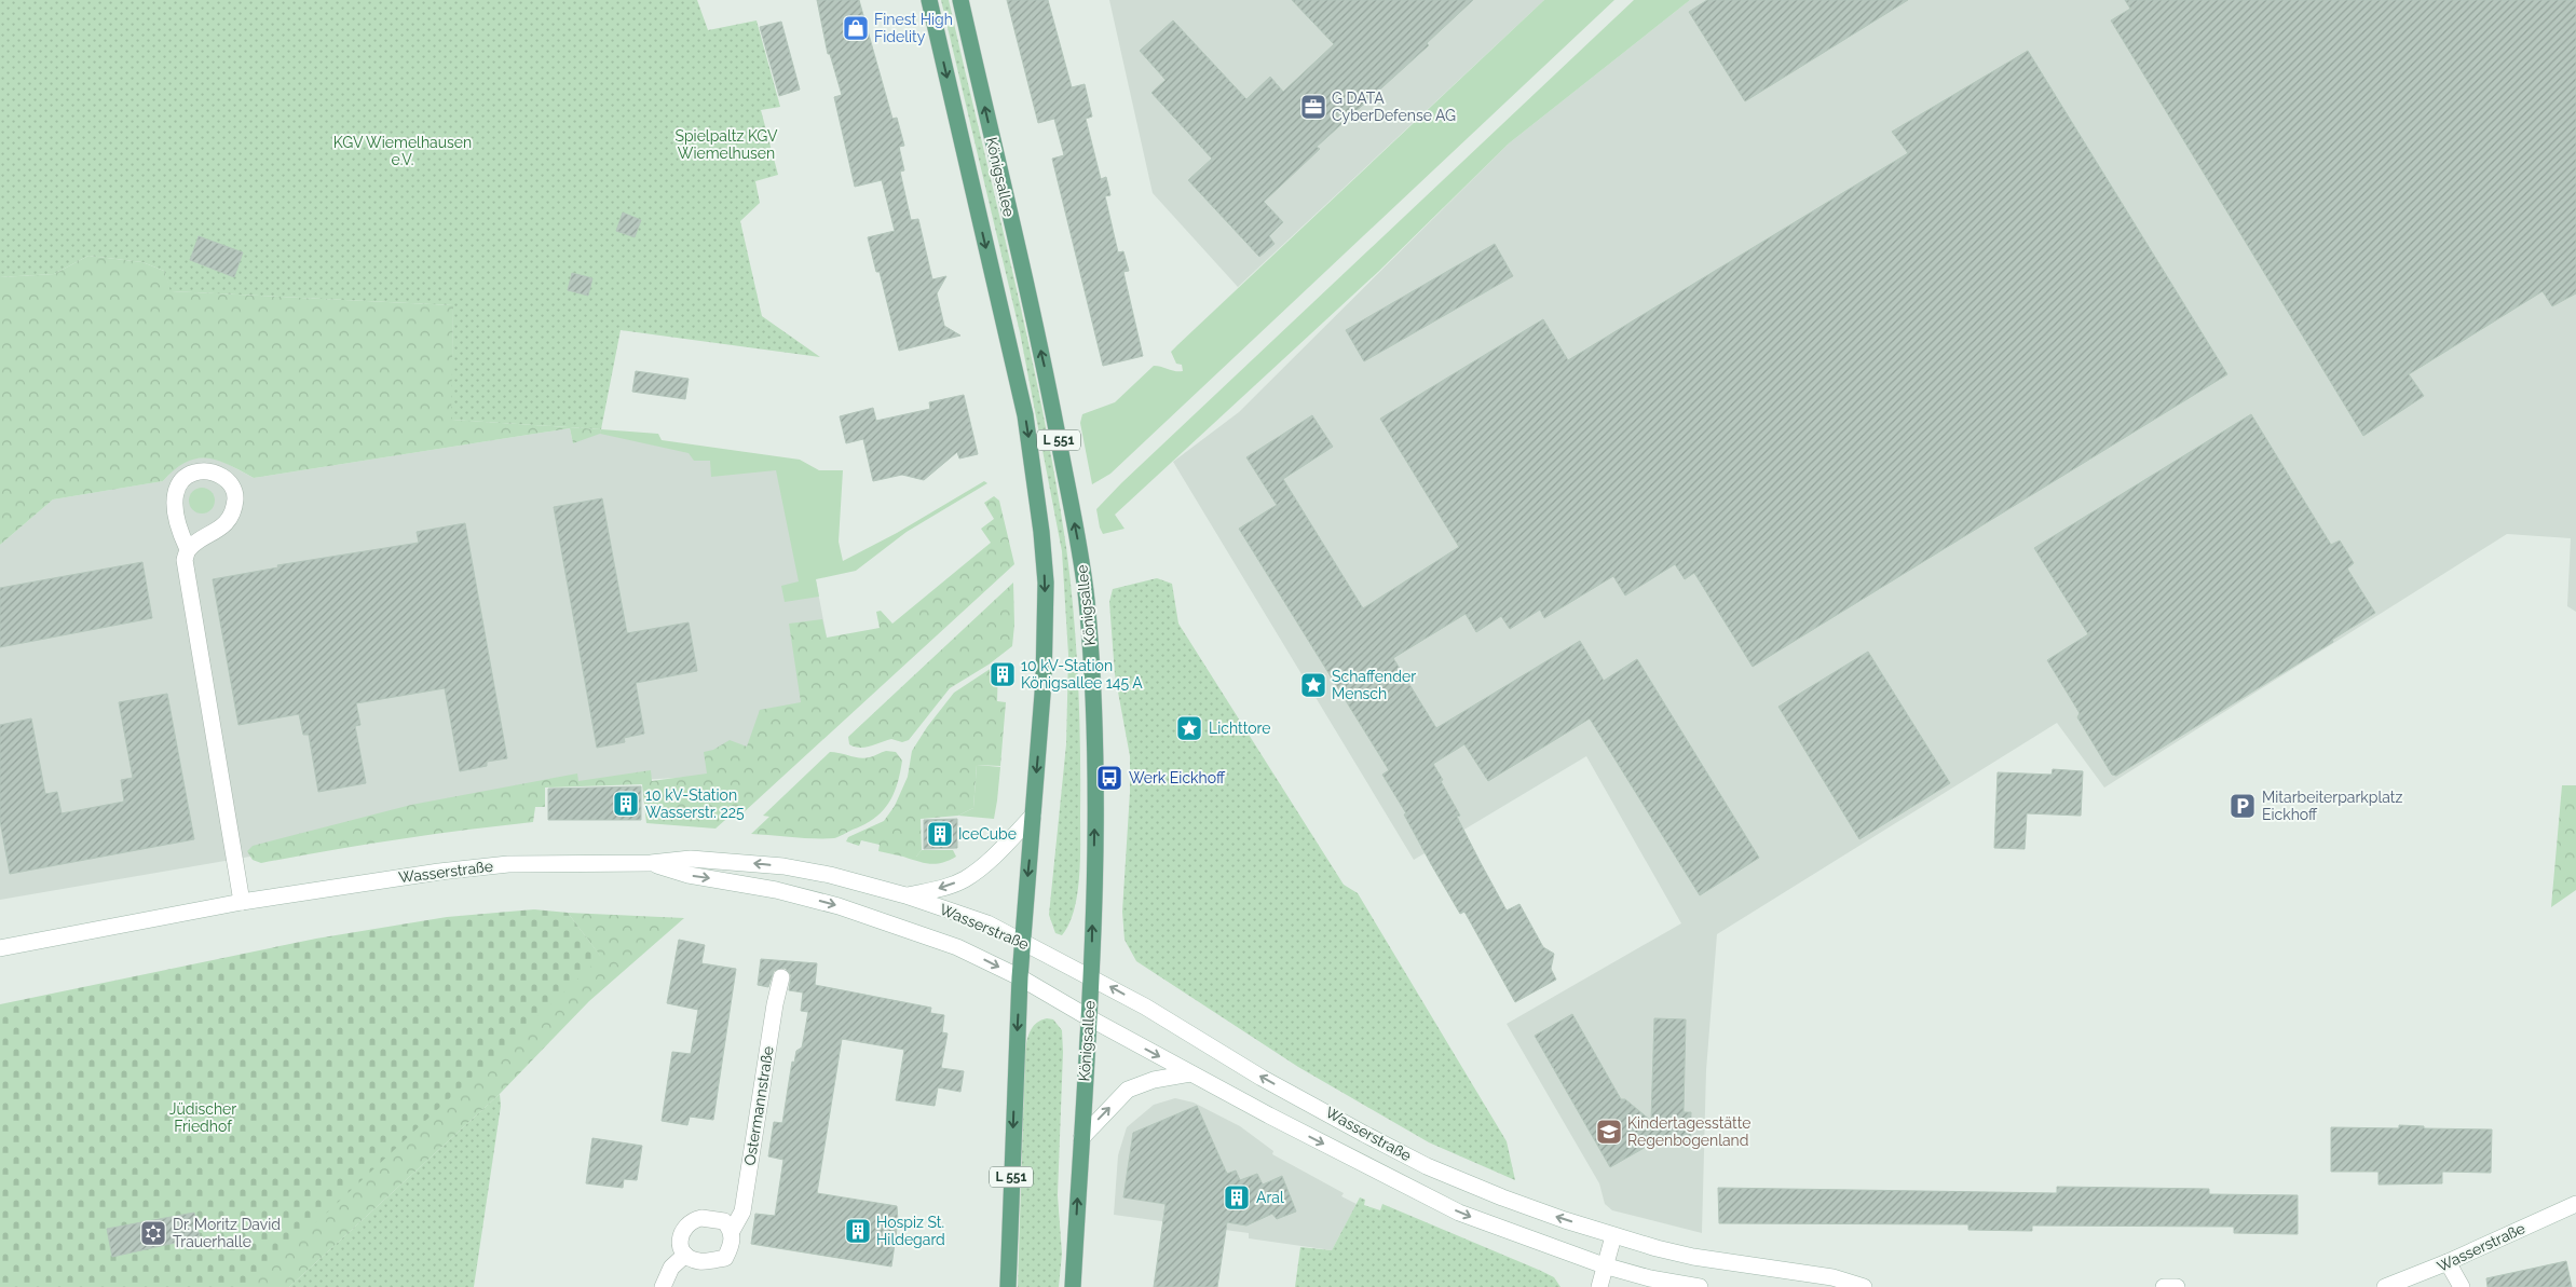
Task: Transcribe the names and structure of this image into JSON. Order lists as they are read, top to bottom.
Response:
{
  "streets": {
    "main road": [
      "Königsallee",
      "L 551",
      "Wasserstraße",
      "Ostermannstraße"
    ]
  },
  "crossings": [
    ["Königsallee", "Wasserstraße"]
  ],
  "parks": ["Spielpaltz KGV Wiemelhusen", "KGV Wiemelhausen e.V.", "Jüdischer Friedhof"],
  "places": {
    "shop": ["Finest High Fidelity"],
    "office": ["G DATA CyberDefense AG"],
    "building": [
      "10 kV-Station Königsallee 145 A",
      "10 kV-Station Wasserstr. 225",
      "IceCube",
      "Aral",
      "Hospiz St. Hildegard"
    ],
    "place": ["Schaffender Mensch", "Lichttore"],
    "bus stop": ["Werk Eickhoff"],
    "parking": ["Mitarbeiterparkplatz Eickhoff"],
    "school or university": ["Kindertagesstätte Regenbogenland"],
    "synagogue": ["Dr. Moritz David Trauerhalle"]
  }
}
